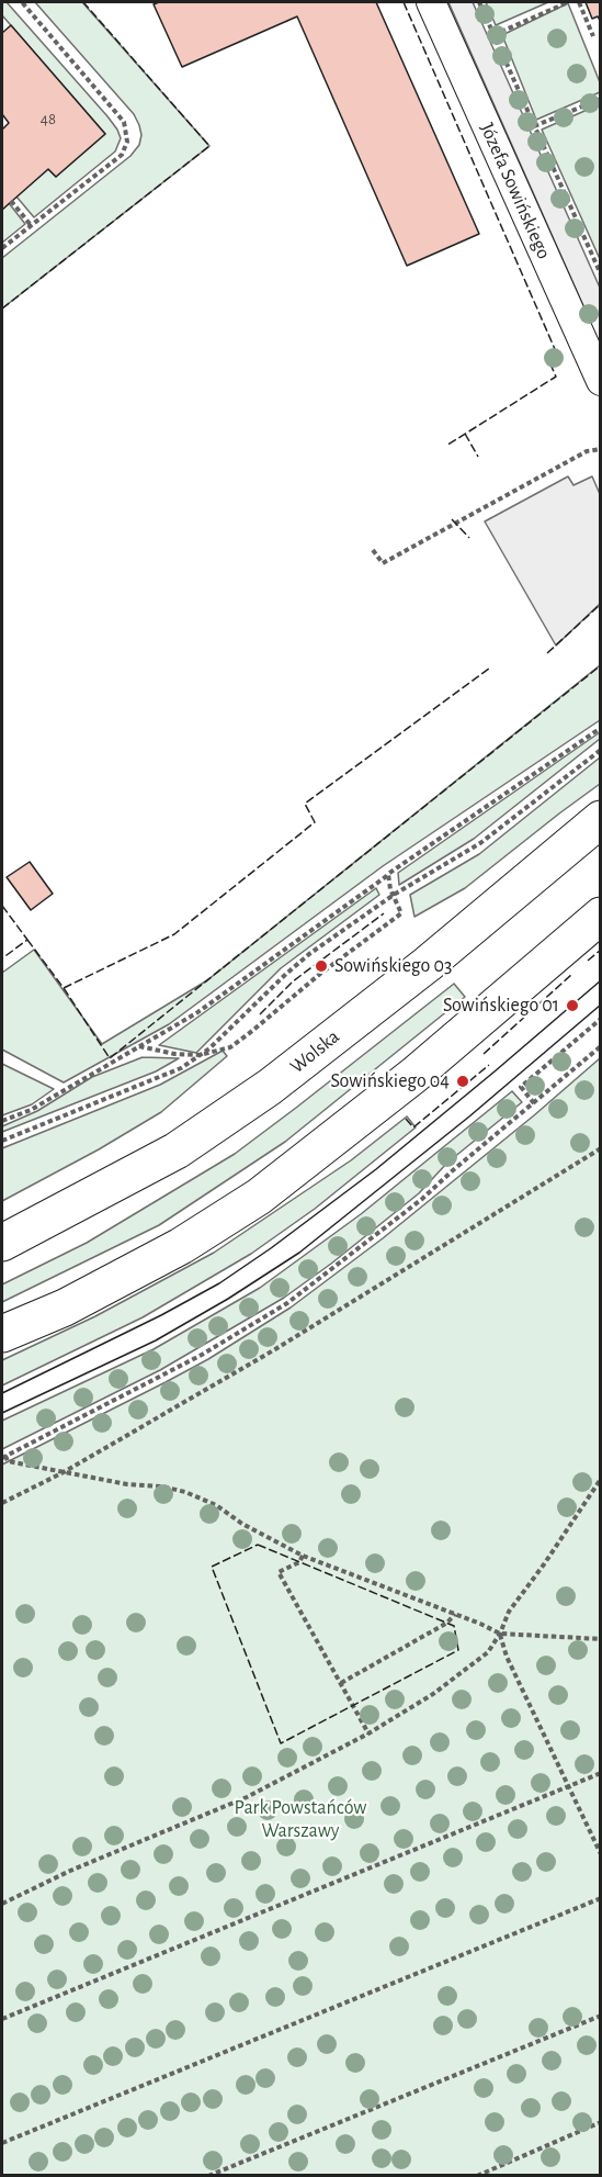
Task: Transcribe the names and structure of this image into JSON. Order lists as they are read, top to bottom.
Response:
{
  "streets": {
    "main road": ["Wolska"],
    "street": ["Józefa Sowińskiego"]
  },
  "parks": ["Park Powstańców Warszawy"],
  "places": ["Sowińskiego 03", "Sowińskiego 01", "Sowińskiego 04"],
  "house_numbers": ["48"]
}
